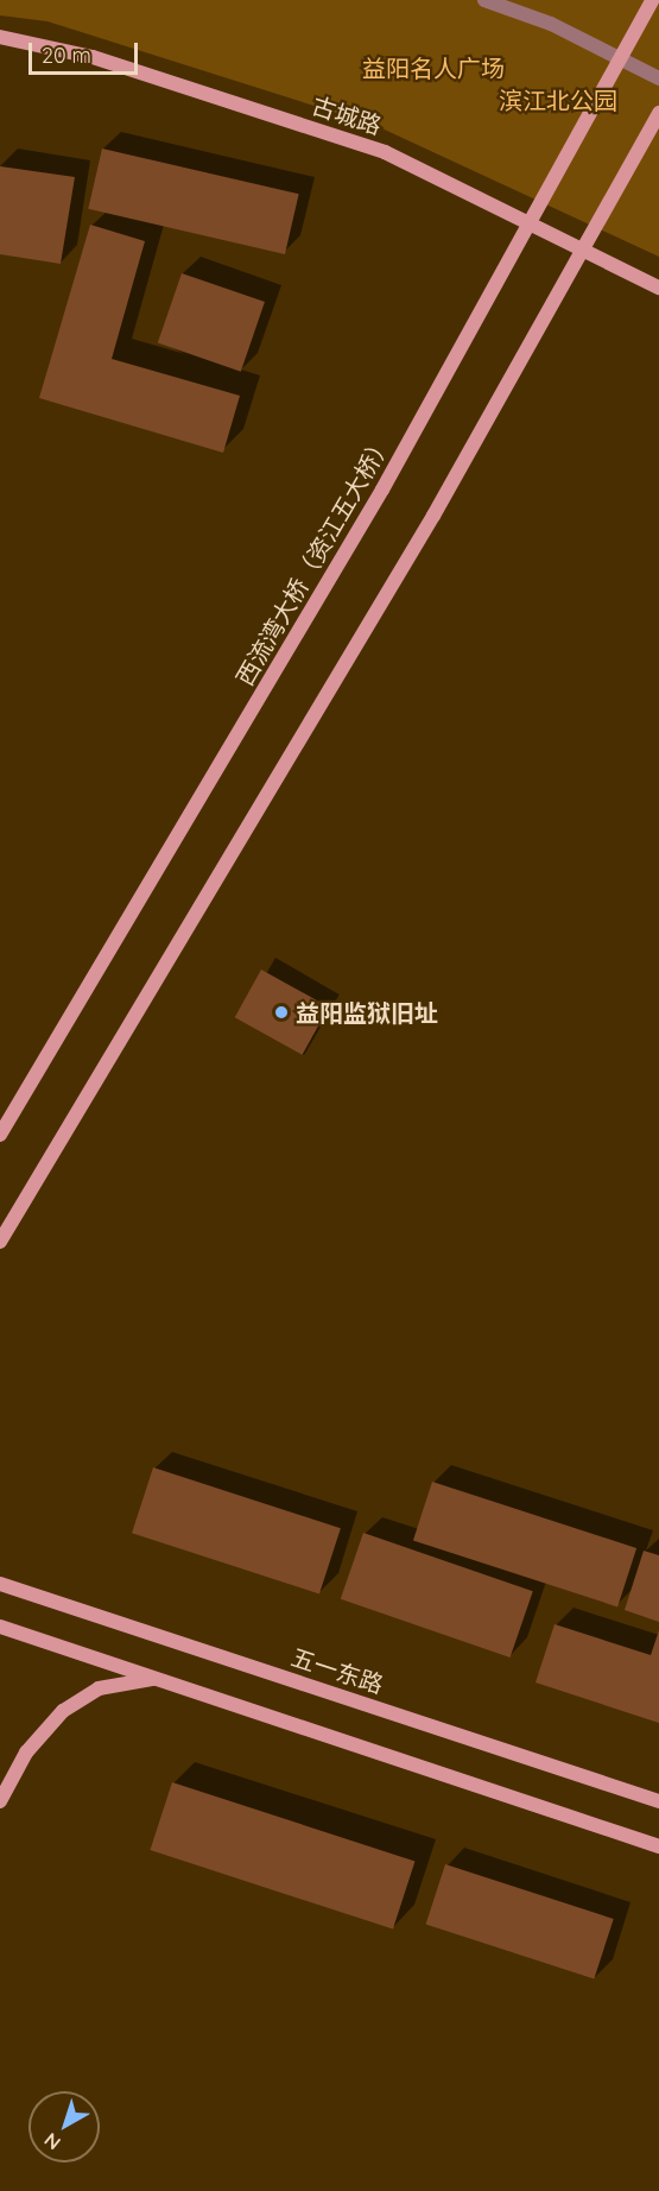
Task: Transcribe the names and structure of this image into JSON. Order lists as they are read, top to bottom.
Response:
{
  "streets": {
    "main road": ["古城路", "西流湾大桥（资江五大桥）", "五一东路"]
  },
  "parks": ["益阳名人广场", "滨江北公园"],
  "places": ["益阳监狱旧址"],
  "scale_bar": "20 m",
  "north": "bottom left"
}
